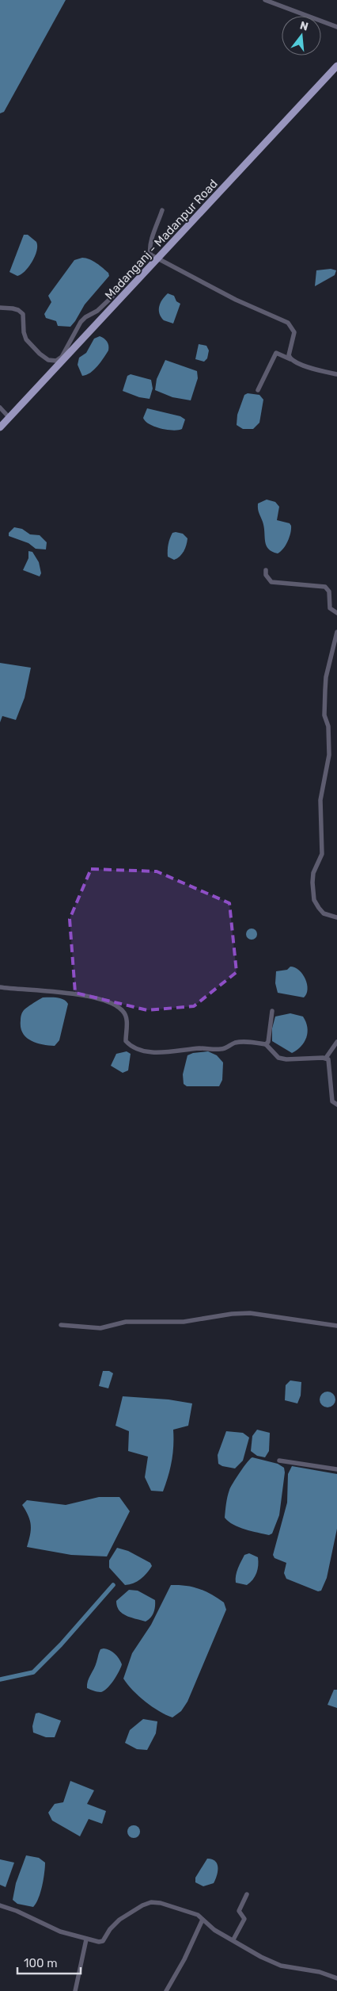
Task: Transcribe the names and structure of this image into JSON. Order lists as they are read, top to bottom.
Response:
{
  "streets": {
    "main road": ["Madanganj - Madanpur Road"]
  },
  "scale_bar": "100 m",
  "north": "top"
}
